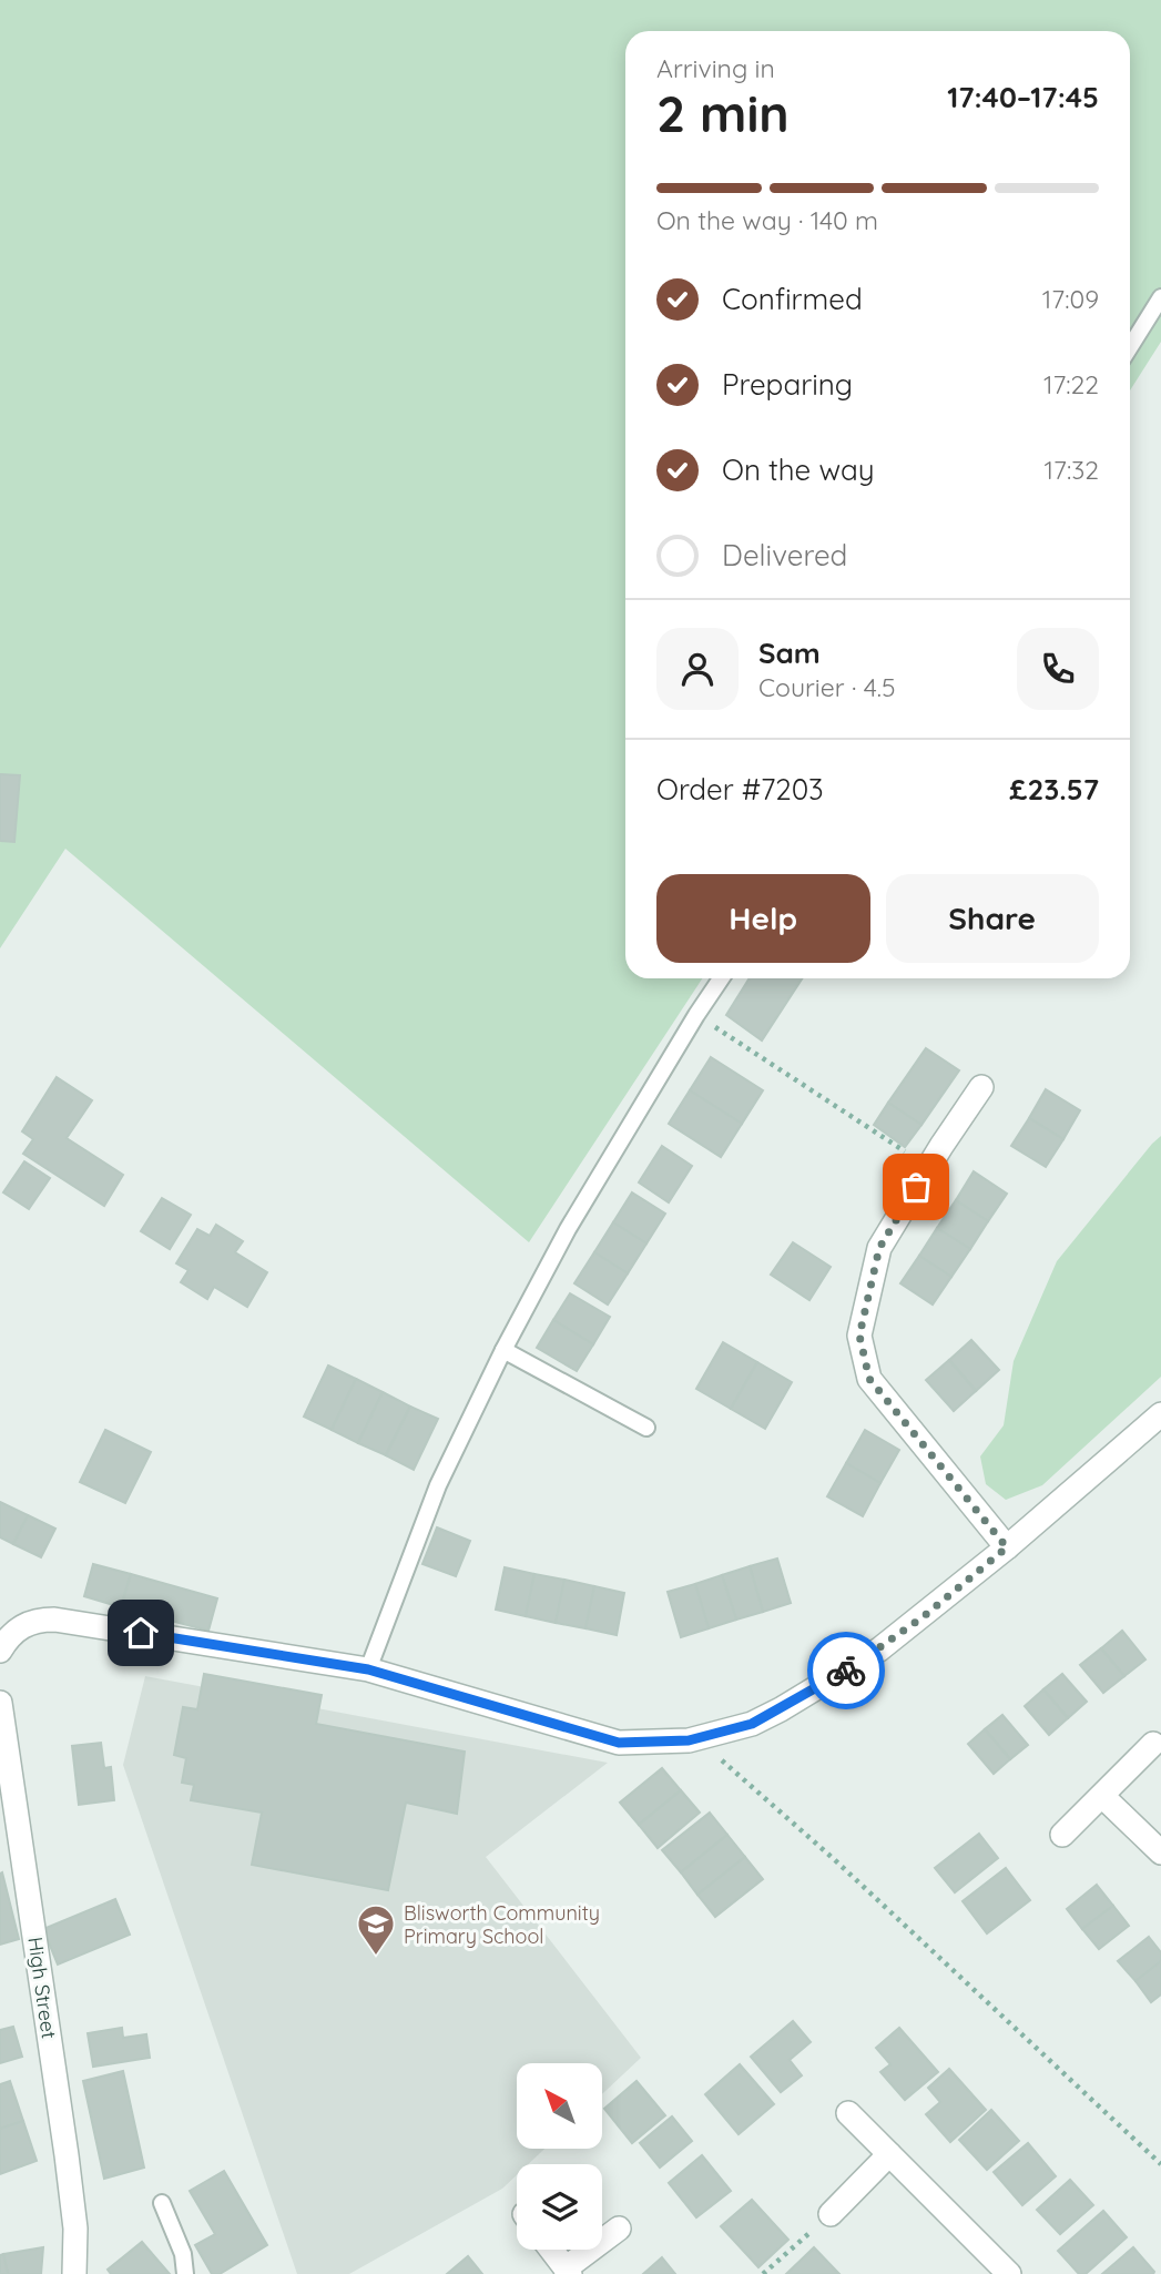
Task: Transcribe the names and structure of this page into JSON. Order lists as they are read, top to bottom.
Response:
{
  "streets": {
    "street": ["High Street"]
  },
  "places": {
    "school or university": ["Blisworth Community Primary School"]
  },
  "north": "top left",
  "page": {
    "heading": ["2 min", "Arriving in", "17:40–17:45"],
    "panel": [
      "Sam",
      "Courier · 4.5",
      "Order #7203",
      "£23.57"
    ],
    "bar": "On the way · 140 m",
    "list": [
      ["Confirmed", "17:09"],
      ["Preparing", "17:22"],
      ["On the way", "17:32"],
      "Delivered"
    ],
    "buttons": ["Help", "Share"]
  }
}
